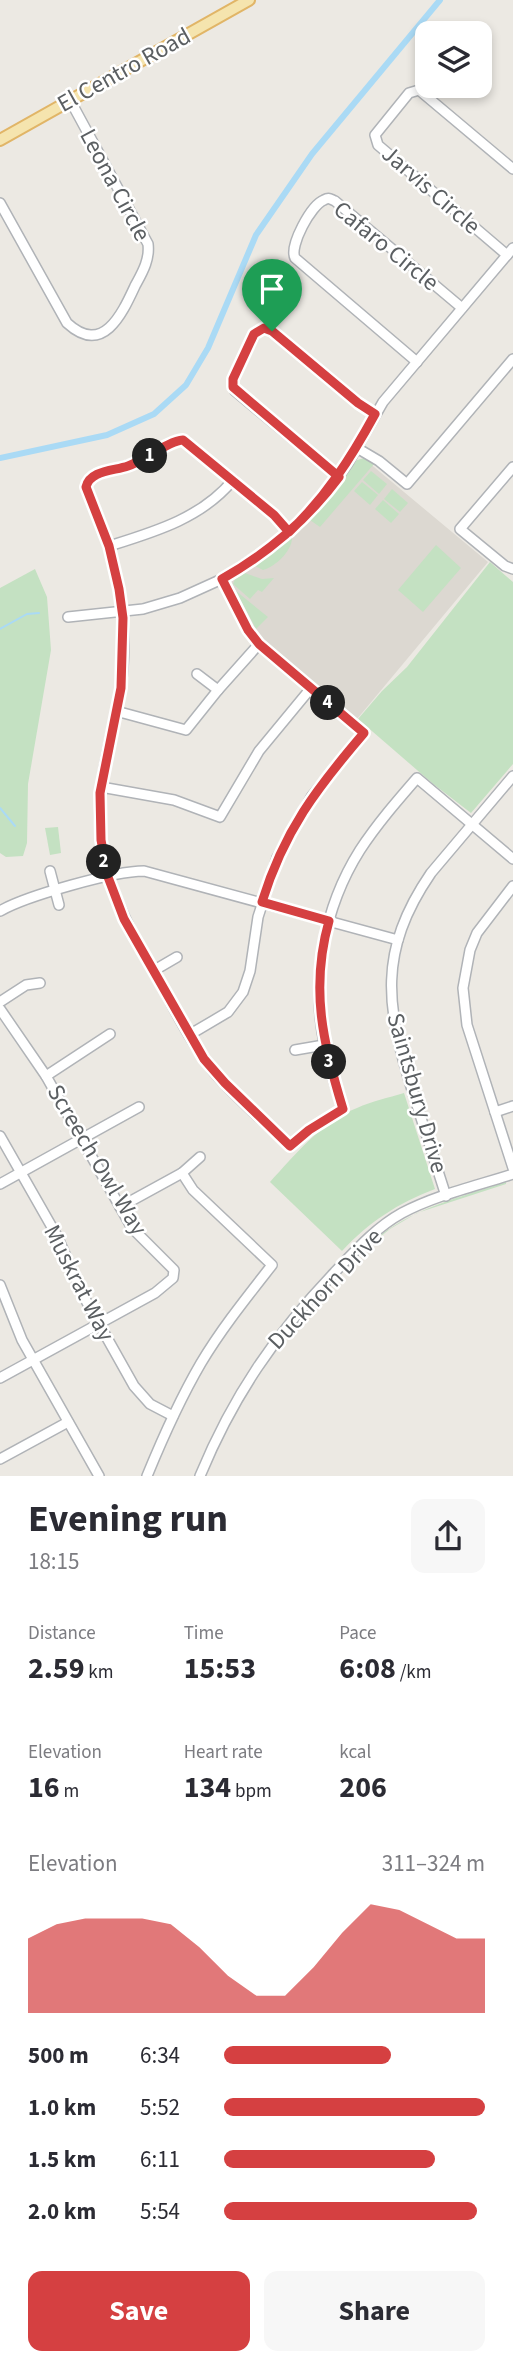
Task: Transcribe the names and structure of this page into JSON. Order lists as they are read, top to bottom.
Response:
{
  "streets": {
    "main road": ["El Centro Road"],
    "street": [
      "Leona Circle",
      "Jarvis Circle",
      "Cafaro Circle",
      "Saintsbury Drive",
      "Screech Owl Way",
      "Muskrat Way",
      "Duckhorn Drive"
    ]
  },
  "crossings": [
    ["El Centro Road", "Leona Circle"],
    ["Saintsbury Drive", "Duckhorn Drive"],
    ["Screech Owl Way", "Muskrat Way"]
  ],
  "page": {
    "pins": [
      "1",
      "4",
      "2",
      "3"
    ],
    "heading": ["Evening run", "18:15"],
    "stats": [
      ["Distance", "2.59 km"],
      ["Time", "15:53"],
      ["Pace", "6:08 /km"],
      ["Elevation", "16 m"],
      ["Heart rate", "134 bpm"],
      ["kcal", "206"]
    ],
    "chart": ["Elevation", "311–324 m"],
    "list": [
      {
        "name": "500 m",
        "note": "6:34"
      },
      {
        "name": "1.0 km",
        "note": "5:52"
      },
      {
        "name": "1.5 km",
        "note": "6:11"
      },
      {
        "name": "2.0 km",
        "note": "5:54"
      }
    ],
    "buttons": ["Save", "Share"]
  }
}
